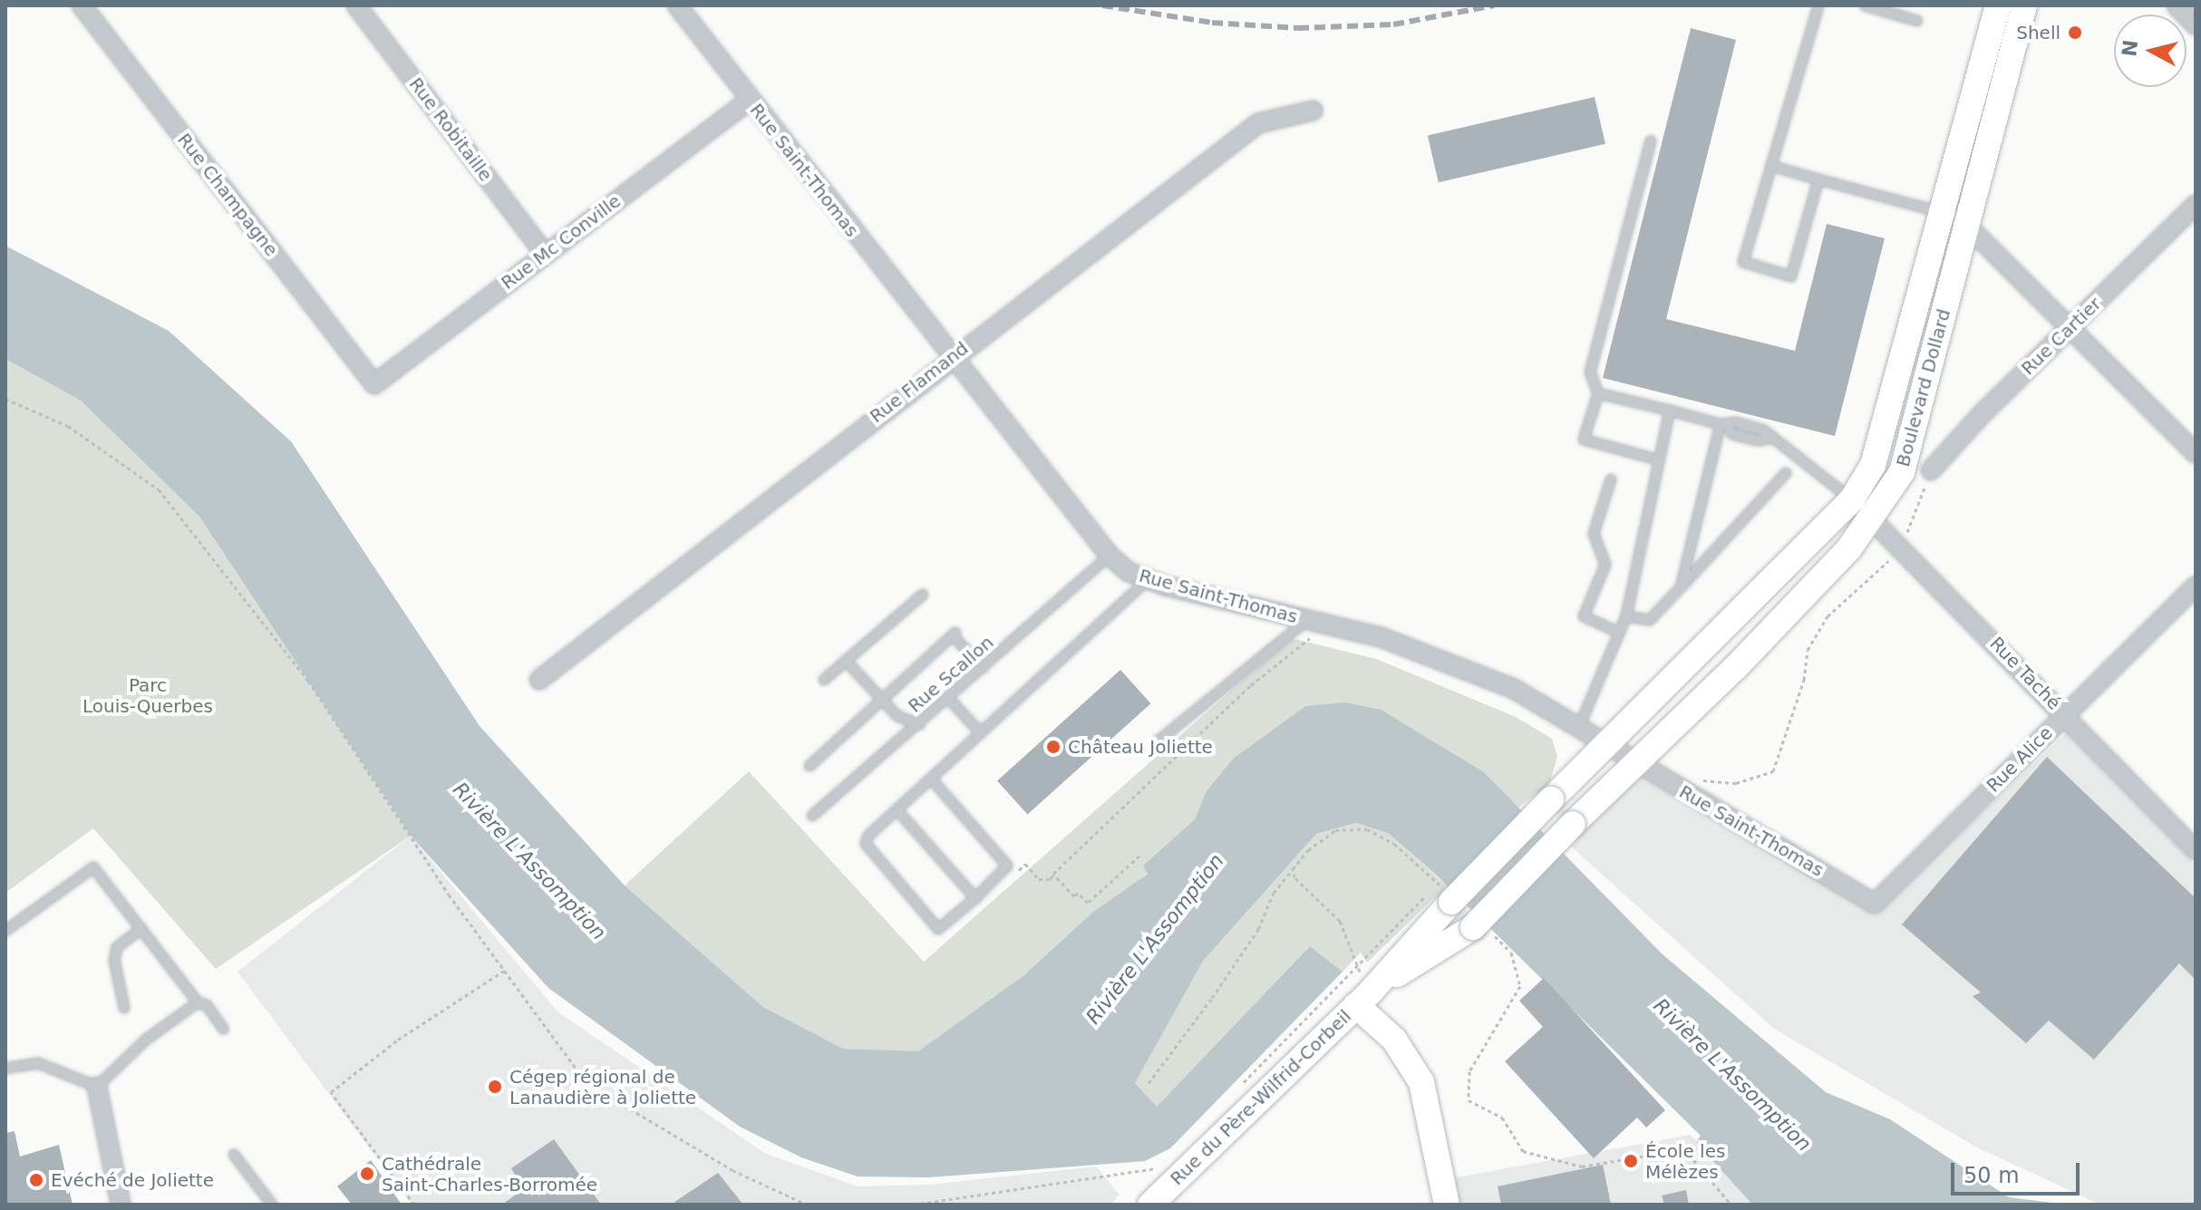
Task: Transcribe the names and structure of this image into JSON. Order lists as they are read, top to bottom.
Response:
{
  "streets": {
    "main road": ["Boulevard Dollard", "Rue du Père-Wilfrid-Corbeil"],
    "street": [
      "Rue Robitaille",
      "Rue Saint-Thomas",
      "Rue Champagne",
      "Rue Mc Conville",
      "Rue Cartier",
      "Rue Flamand",
      "Rue Taché",
      "Rue Alice"
    ],
    "lane": ["Rue Scallon"]
  },
  "crossings": [
    ["Rue Robitaille", "Rue Mc Conville"],
    ["Rue Saint-Thomas", "Rue Mc Conville"],
    ["Rue Saint-Thomas", "Rue Flamand"],
    ["Rue Saint-Thomas", "Boulevard Dollard"],
    ["Rue Saint-Thomas", "Rue Scallon"],
    ["Rue Saint-Thomas", "Rue Alice"],
    ["Rue Champagne", "Rue Mc Conville"],
    ["Boulevard Dollard", "Rue Taché"],
    ["Boulevard Dollard", "Rue du Père-Wilfrid-Corbeil"],
    ["Rue Taché", "Rue Alice"]
  ],
  "water": ["Rivière L'Assomption"],
  "parks": ["Parc Louis-Querbes"],
  "places": [
    "Shell",
    "Château Joliette",
    "Cégep régional de Lanaudière à Joliette",
    "École les Mélèzes",
    "Cathédrale Saint-Charles-Borromée",
    "Evéché de Joliette"
  ],
  "scale_bar": "50 m",
  "north": "left"
}
